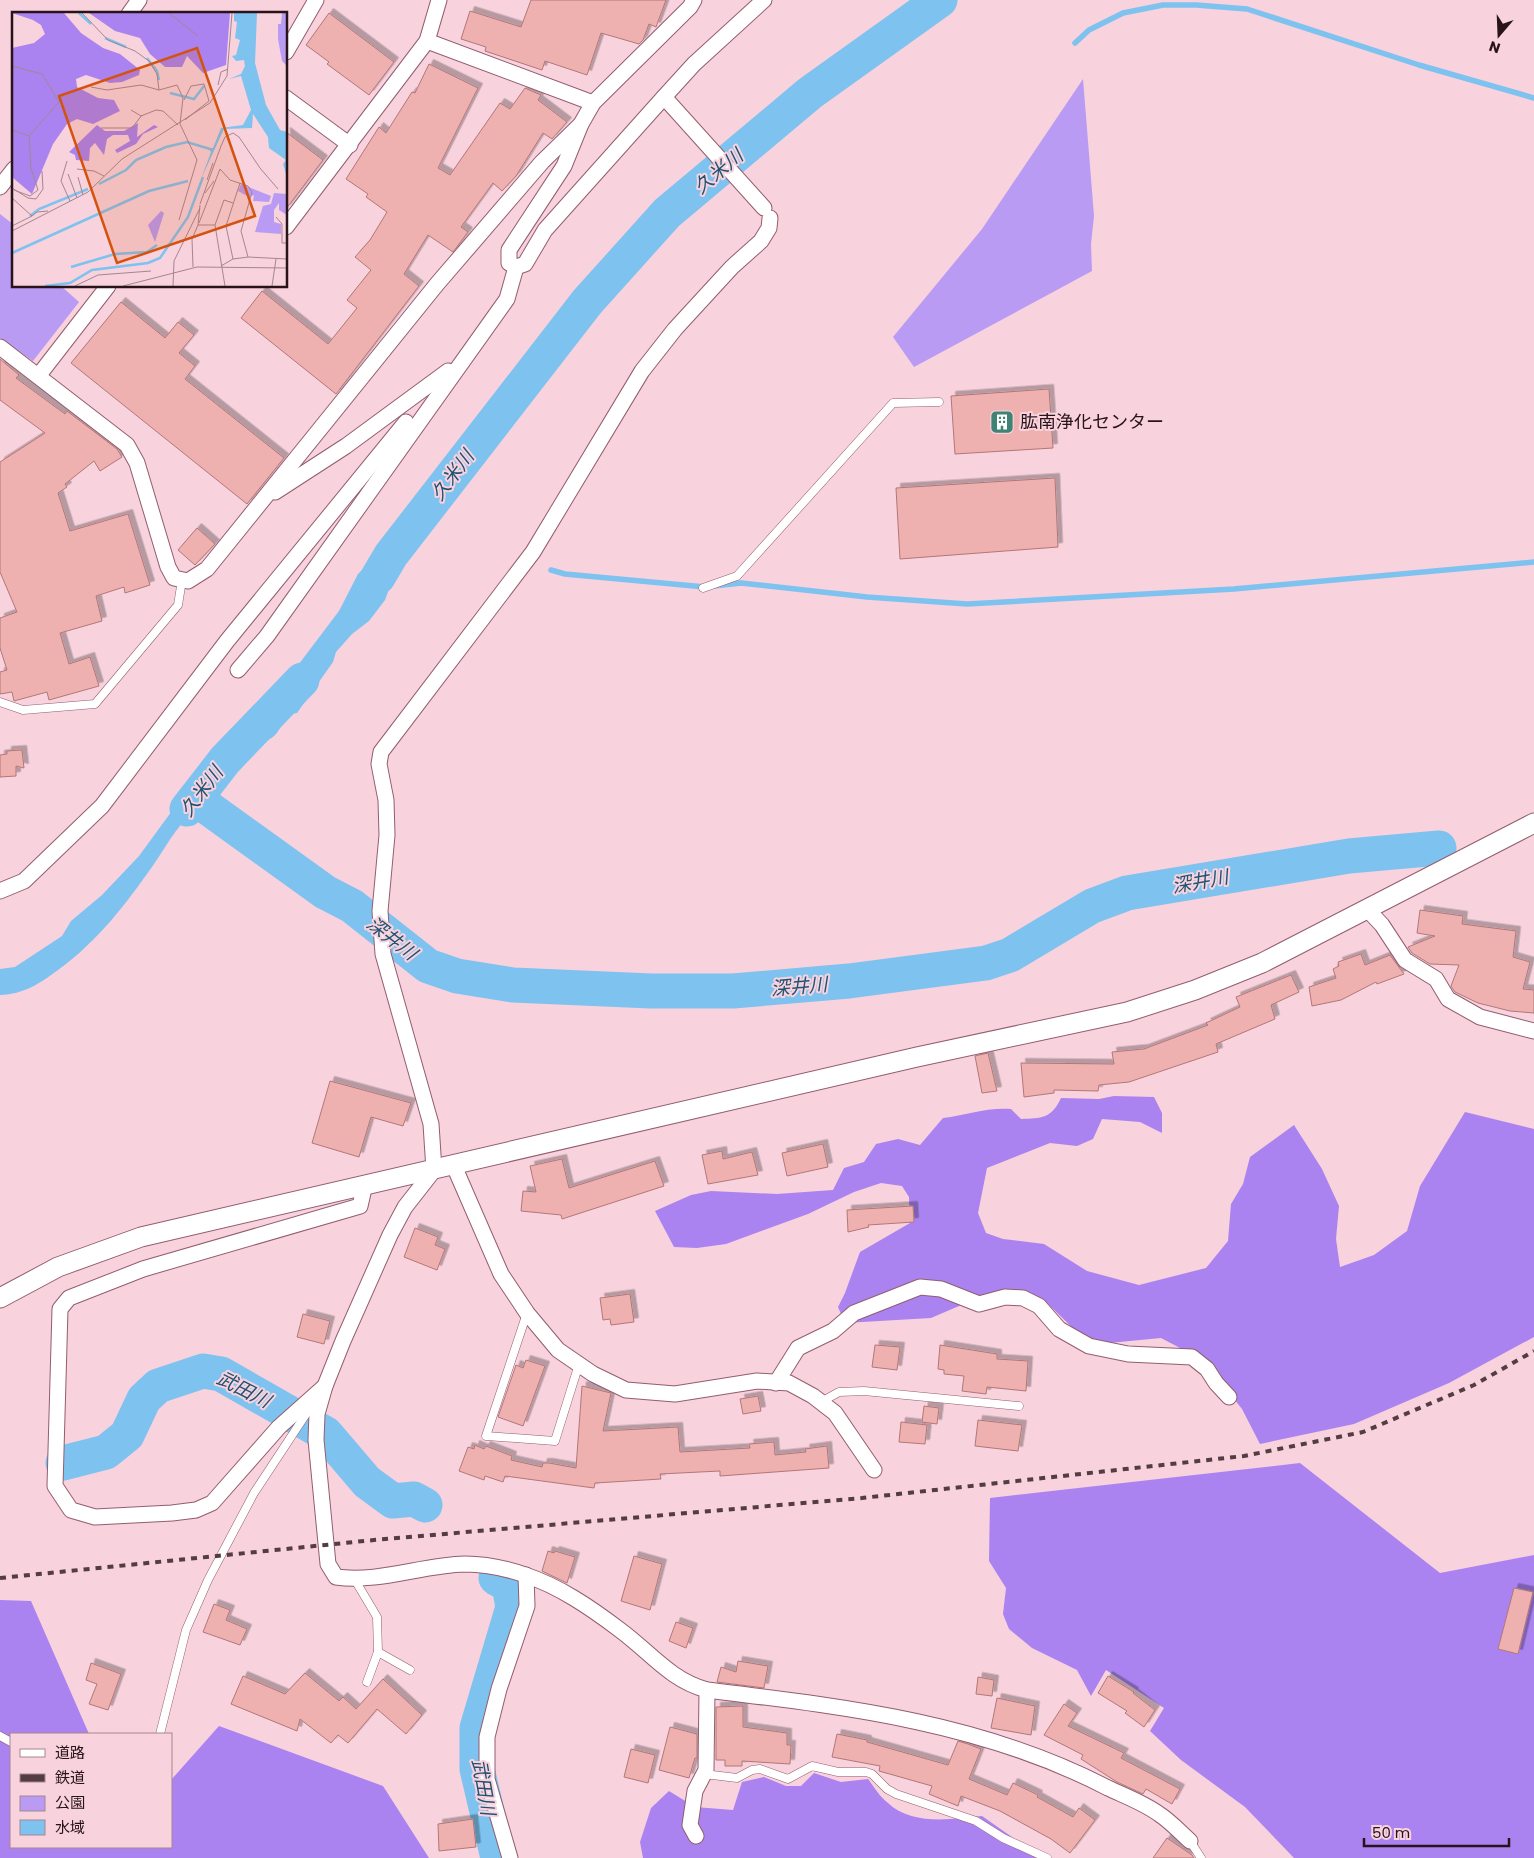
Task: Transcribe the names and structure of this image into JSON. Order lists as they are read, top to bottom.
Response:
{
  "water": ["久米川", "深井川", "武田川"],
  "places": {
    "building": ["肱南浄化センター"]
  },
  "legend": [
    "道路",
    "鉄道",
    "公園",
    "水域"
  ],
  "scale_bar": "50 m",
  "north": "bottom"
}
